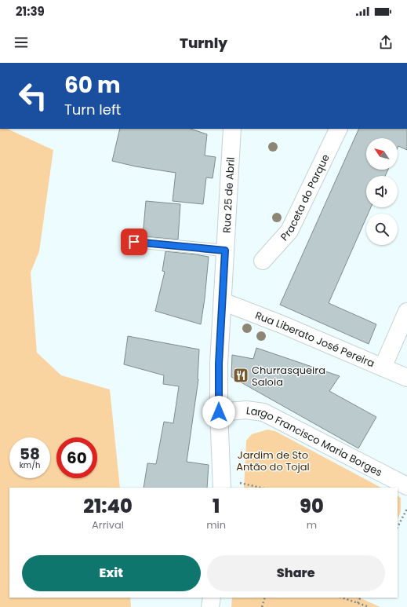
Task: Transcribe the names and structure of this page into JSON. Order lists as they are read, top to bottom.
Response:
{
  "streets": {
    "street": [
      "Rua 25 de Abril",
      "Praceta do Parque",
      "Rua Liberato José Pereira",
      "Largo Francisco Maria Borges"
    ]
  },
  "crossings": [
    ["Rua 25 de Abril", "Rua Liberato José Pereira"],
    ["Rua 25 de Abril", "Largo Francisco Maria Borges"]
  ],
  "parks": ["Jardim de Sto Antão do Tojal"],
  "places": {
    "restaurant": ["Churrasqueira Saloia"]
  },
  "north": "top left",
  "page": {
    "status": "21:39",
    "header": "Turnly",
    "turn": ["60 m", "Turn left"],
    "speed": "58 km/h",
    "limit": "60",
    "eta": [
      "21:40",
      "Arrival",
      "1",
      "min",
      "90",
      "m"
    ],
    "buttons": ["Exit", "Share"]
  }
}
